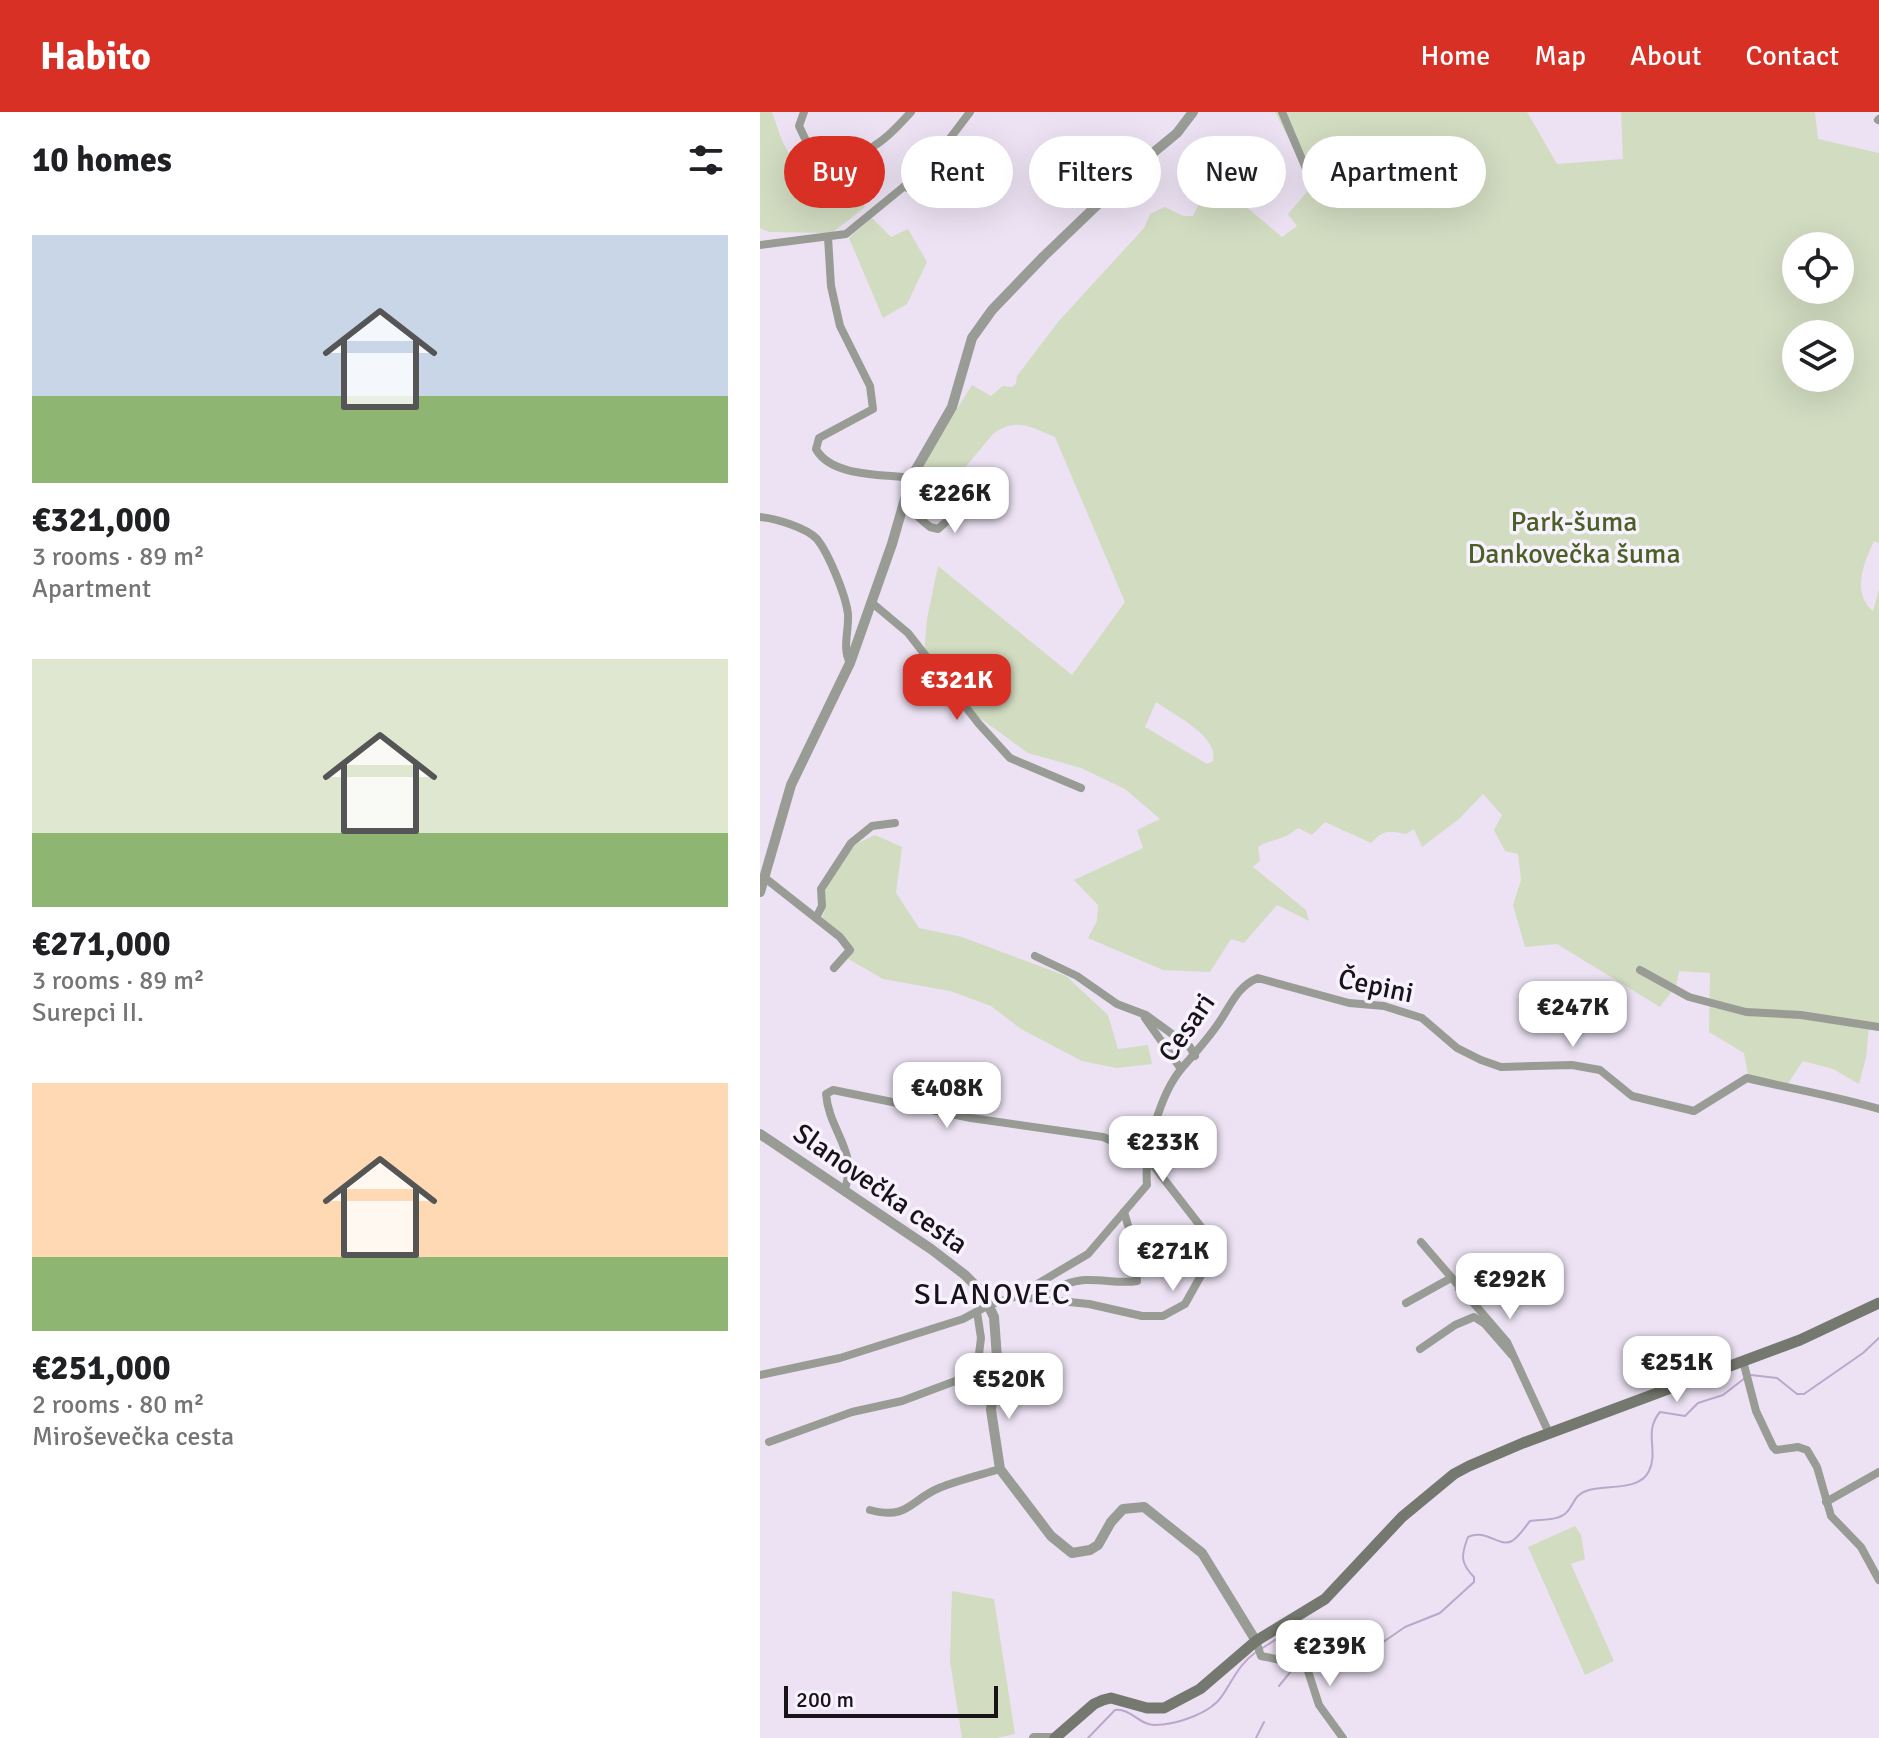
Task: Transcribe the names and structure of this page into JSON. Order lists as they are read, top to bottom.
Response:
{
  "streets": {
    "street": ["Čepini", "Cesari", "Slanovečka cesta"]
  },
  "crossings": [
    ["Čepini", "Cesari"],
    ["Cesari", "Slanovečka cesta"]
  ],
  "districts": ["SLANOVEC"],
  "parks": ["Park-šuma Dankovečka šuma"],
  "scale_bar": "200 m",
  "page": {
    "header": "Habito",
    "nav": [
      "Home",
      "Map",
      "About",
      "Contact"
    ],
    "heading": "10 homes",
    "chip": [
      "Buy",
      "Rent",
      "Filters",
      "New",
      "Apartment"
    ],
    "list": [
      {
        "name": "€321,000",
        "note": "3 rooms · 89 m² · Apartment"
      },
      {
        "name": "€271,000",
        "note": "3 rooms · 89 m² · Surepci II."
      },
      {
        "name": "€251,000",
        "note": "2 rooms · 80 m² · Miroševečka cesta"
      }
    ],
    "price": [
      "€226K",
      "€321K",
      "€247K",
      "€408K",
      "€233K",
      "€271K",
      "€292K",
      "€251K",
      "€520K",
      "€239K"
    ],
    "scale": "200 m"
  }
}
